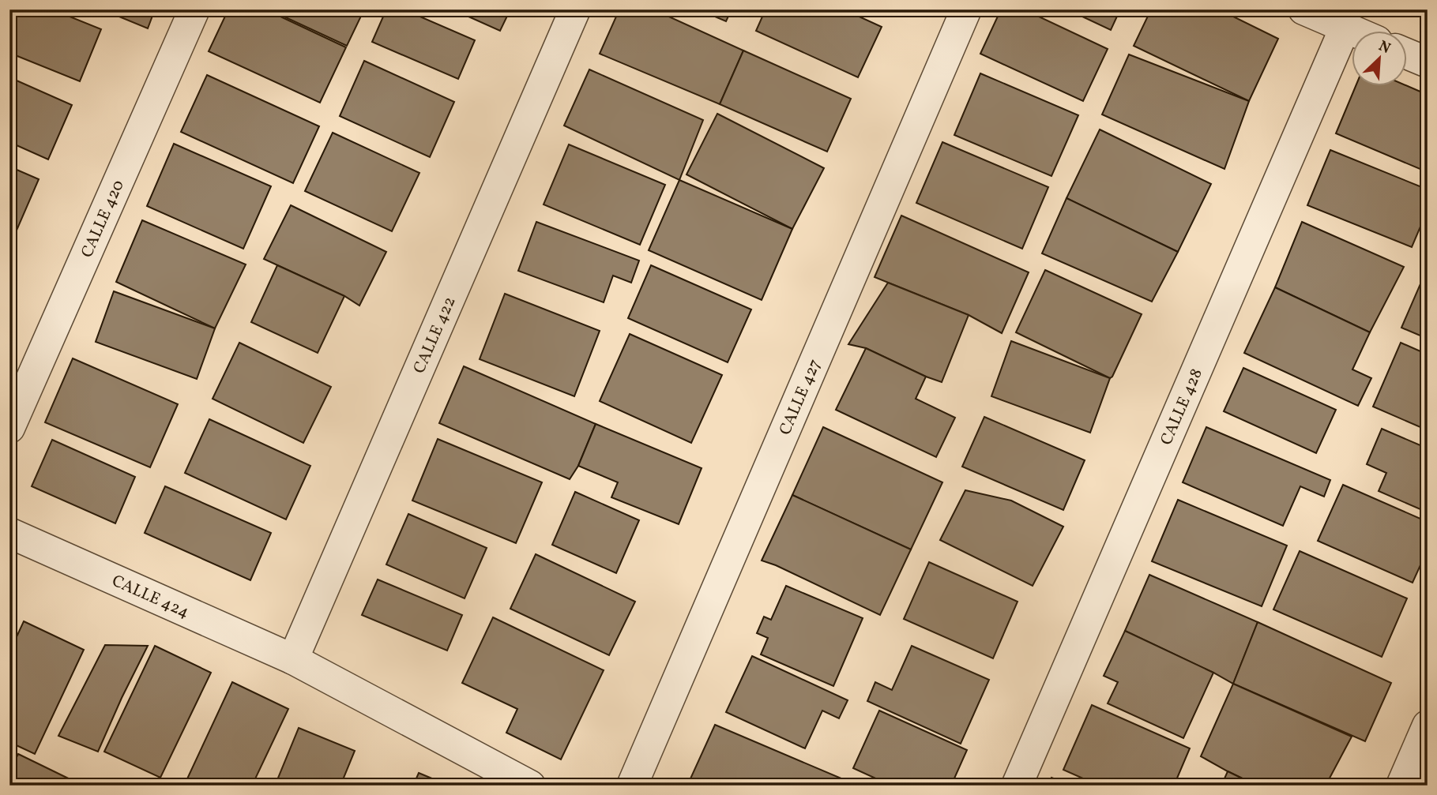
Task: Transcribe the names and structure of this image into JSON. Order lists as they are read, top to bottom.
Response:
{
  "streets": {
    "street": [
      "CALLE 420",
      "CALLE 422",
      "CALLE 427",
      "CALLE 428",
      "CALLE 424"
    ]
  },
  "crossings": [
    ["CALLE 422", "CALLE 424"]
  ],
  "north": "top right"
}
